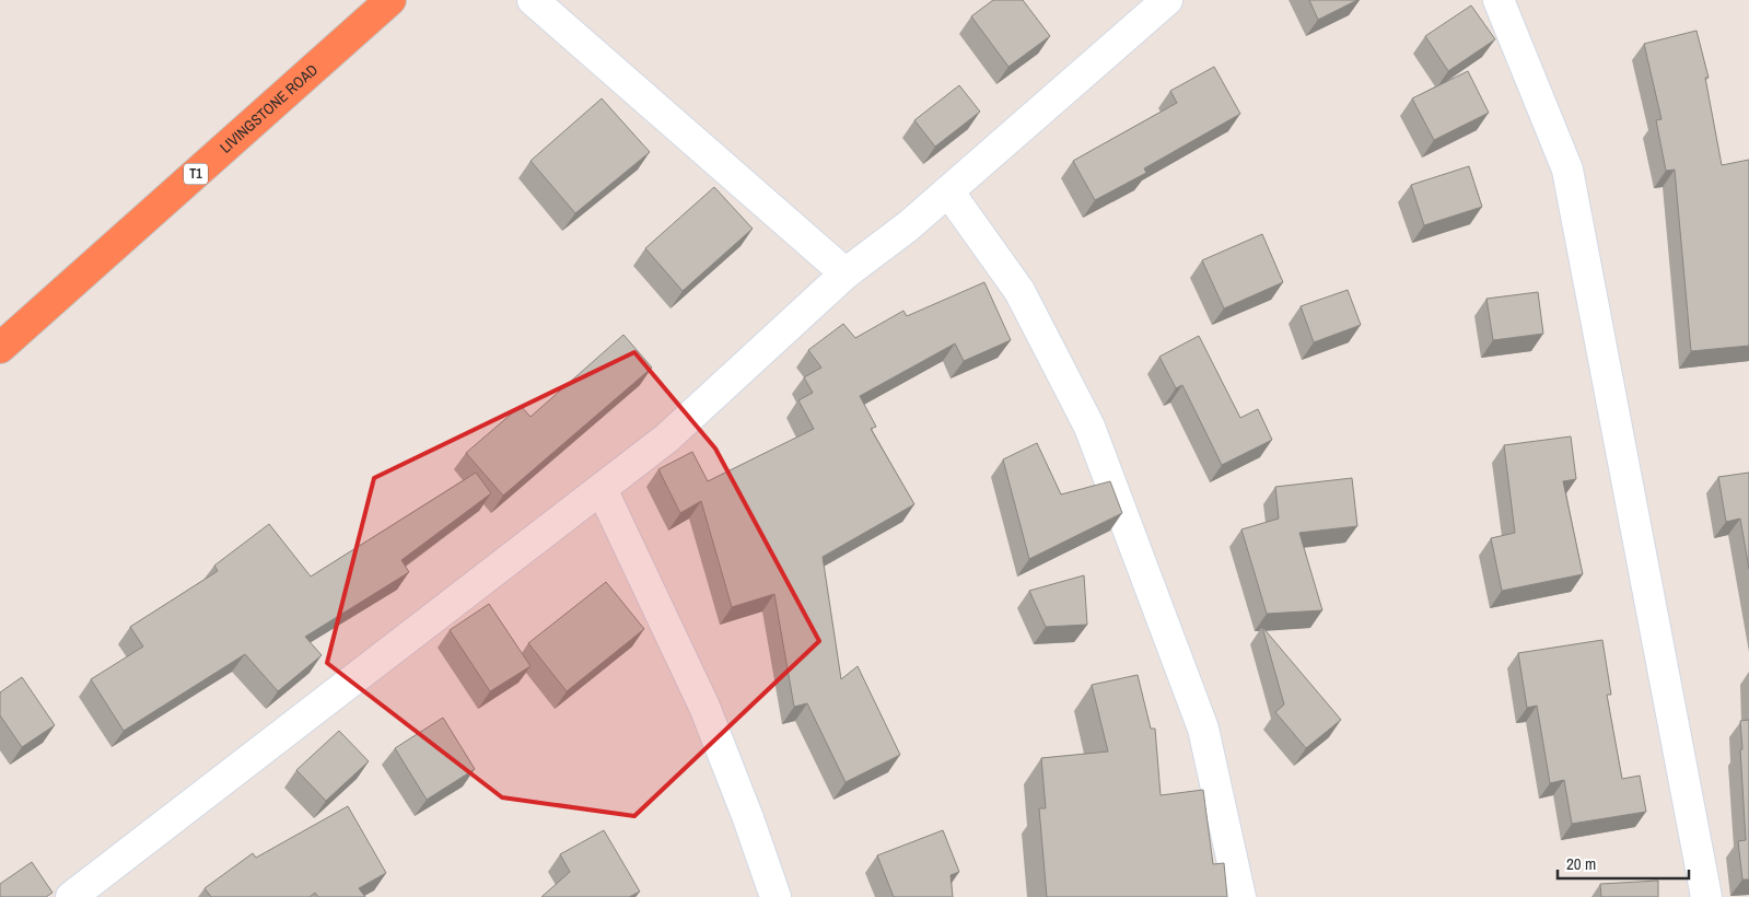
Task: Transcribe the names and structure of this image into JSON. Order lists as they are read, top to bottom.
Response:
{
  "streets": {
    "highway": ["LIVINGSTONE ROAD", "T1"]
  },
  "scale_bar": "20 m"
}
